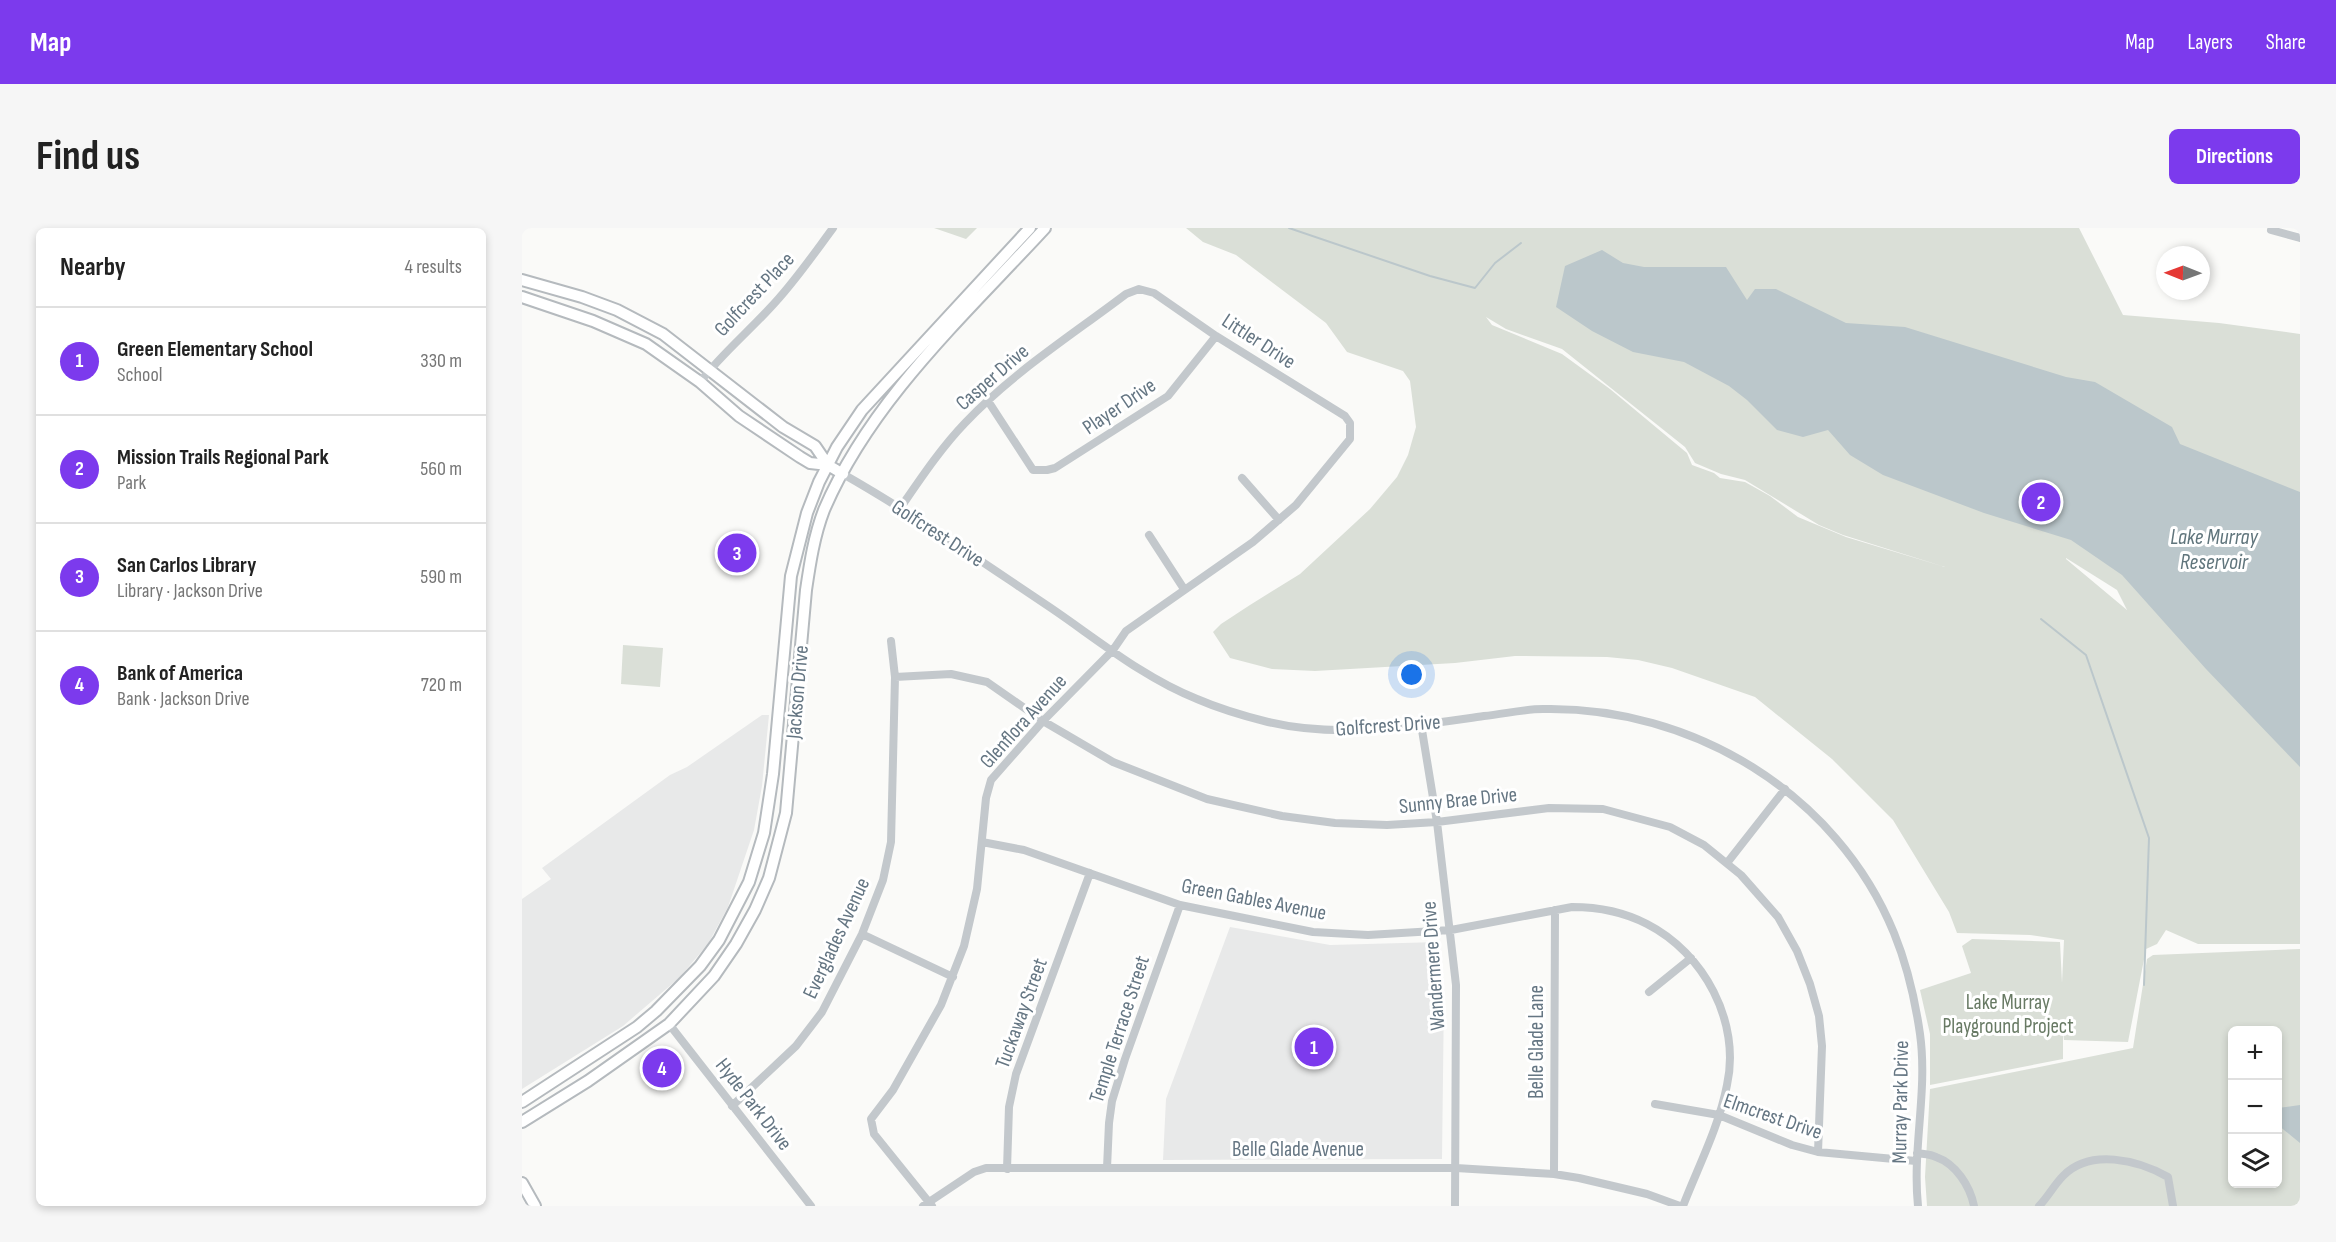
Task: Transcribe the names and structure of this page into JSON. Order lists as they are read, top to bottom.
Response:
{
  "streets": {
    "main road": ["Golfcrest Drive", "Jackson Drive"],
    "street": [
      "Golfcrest Place",
      "Littler Drive",
      "Casper Drive",
      "Player Drive",
      "Glenflora Avenue",
      "Sunny Brae Drive",
      "Green Gables Avenue",
      "Everglades Avenue",
      "Wandermere Drive",
      "Tuckaway Street",
      "Temple Terrace Street",
      "Belle Glade Lane",
      "Murray Park Drive",
      "Hyde Park Drive",
      "Elmcrest Drive",
      "Belle Glade Avenue"
    ]
  },
  "crossings": [
    ["Golfcrest Place", "Golfcrest Drive"],
    ["Littler Drive", "Casper Drive"],
    ["Littler Drive", "Player Drive"],
    ["Littler Drive", "Glenflora Avenue"],
    ["Casper Drive", "Player Drive"],
    ["Casper Drive", "Golfcrest Drive"],
    ["Golfcrest Drive", "Jackson Drive"],
    ["Golfcrest Drive", "Glenflora Avenue"],
    ["Golfcrest Drive", "Wandermere Drive"],
    ["Golfcrest Drive", "Murray Park Drive"],
    ["Jackson Drive", "Hyde Park Drive"],
    ["Glenflora Avenue", "Sunny Brae Drive"],
    ["Glenflora Avenue", "Green Gables Avenue"],
    ["Glenflora Avenue", "Belle Glade Avenue"],
    ["Sunny Brae Drive", "Everglades Avenue"],
    ["Sunny Brae Drive", "Wandermere Drive"],
    ["Sunny Brae Drive", "Elmcrest Drive"],
    ["Green Gables Avenue", "Wandermere Drive"],
    ["Green Gables Avenue", "Tuckaway Street"],
    ["Green Gables Avenue", "Temple Terrace Street"],
    ["Green Gables Avenue", "Belle Glade Lane"],
    ["Green Gables Avenue", "Elmcrest Drive"],
    ["Green Gables Avenue", "Belle Glade Avenue"],
    ["Everglades Avenue", "Hyde Park Drive"],
    ["Wandermere Drive", "Belle Glade Avenue"],
    ["Tuckaway Street", "Belle Glade Avenue"],
    ["Temple Terrace Street", "Belle Glade Avenue"],
    ["Belle Glade Lane", "Belle Glade Avenue"],
    ["Murray Park Drive", "Elmcrest Drive"]
  ],
  "water": ["Lake Murray Reservoir"],
  "parks": ["Lake Murray Playground Project"],
  "north": "left",
  "page": {
    "header": "Map",
    "nav": ["Map", "Layers", "Share"],
    "buttons": "Directions",
    "title": "Find us",
    "heading": ["Nearby", "4 results"],
    "list": [
      {
        "mark": "1",
        "name": "Green Elementary School",
        "note": "School",
        "value": "330 m"
      },
      {
        "mark": "2",
        "name": "Mission Trails Regional Park",
        "note": "Park",
        "value": "560 m"
      },
      {
        "mark": "3",
        "name": "San Carlos Library",
        "note": "Library · Jackson Drive",
        "value": "590 m"
      },
      {
        "mark": "4",
        "name": "Bank of America",
        "note": "Bank · Jackson Drive",
        "value": "720 m"
      }
    ],
    "pins": [
      "2",
      "3",
      "1",
      "4"
    ],
    "map_buttons": ["+", "−"]
  }
}
